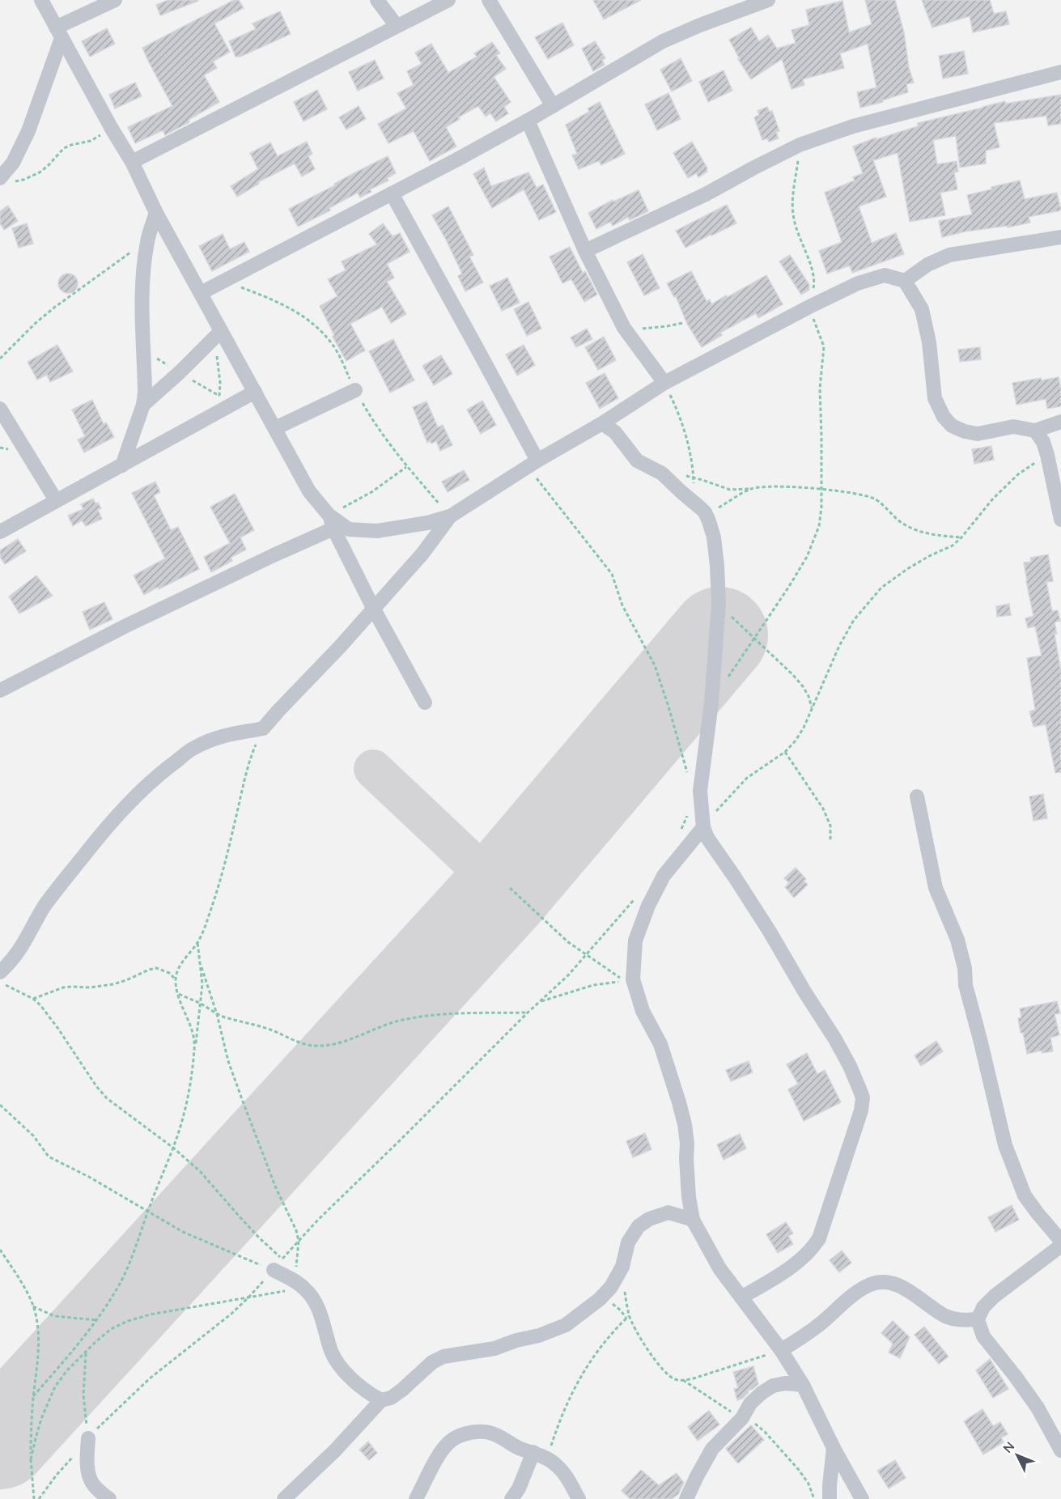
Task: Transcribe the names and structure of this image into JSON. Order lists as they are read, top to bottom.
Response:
{
  "north": "top left"
}
